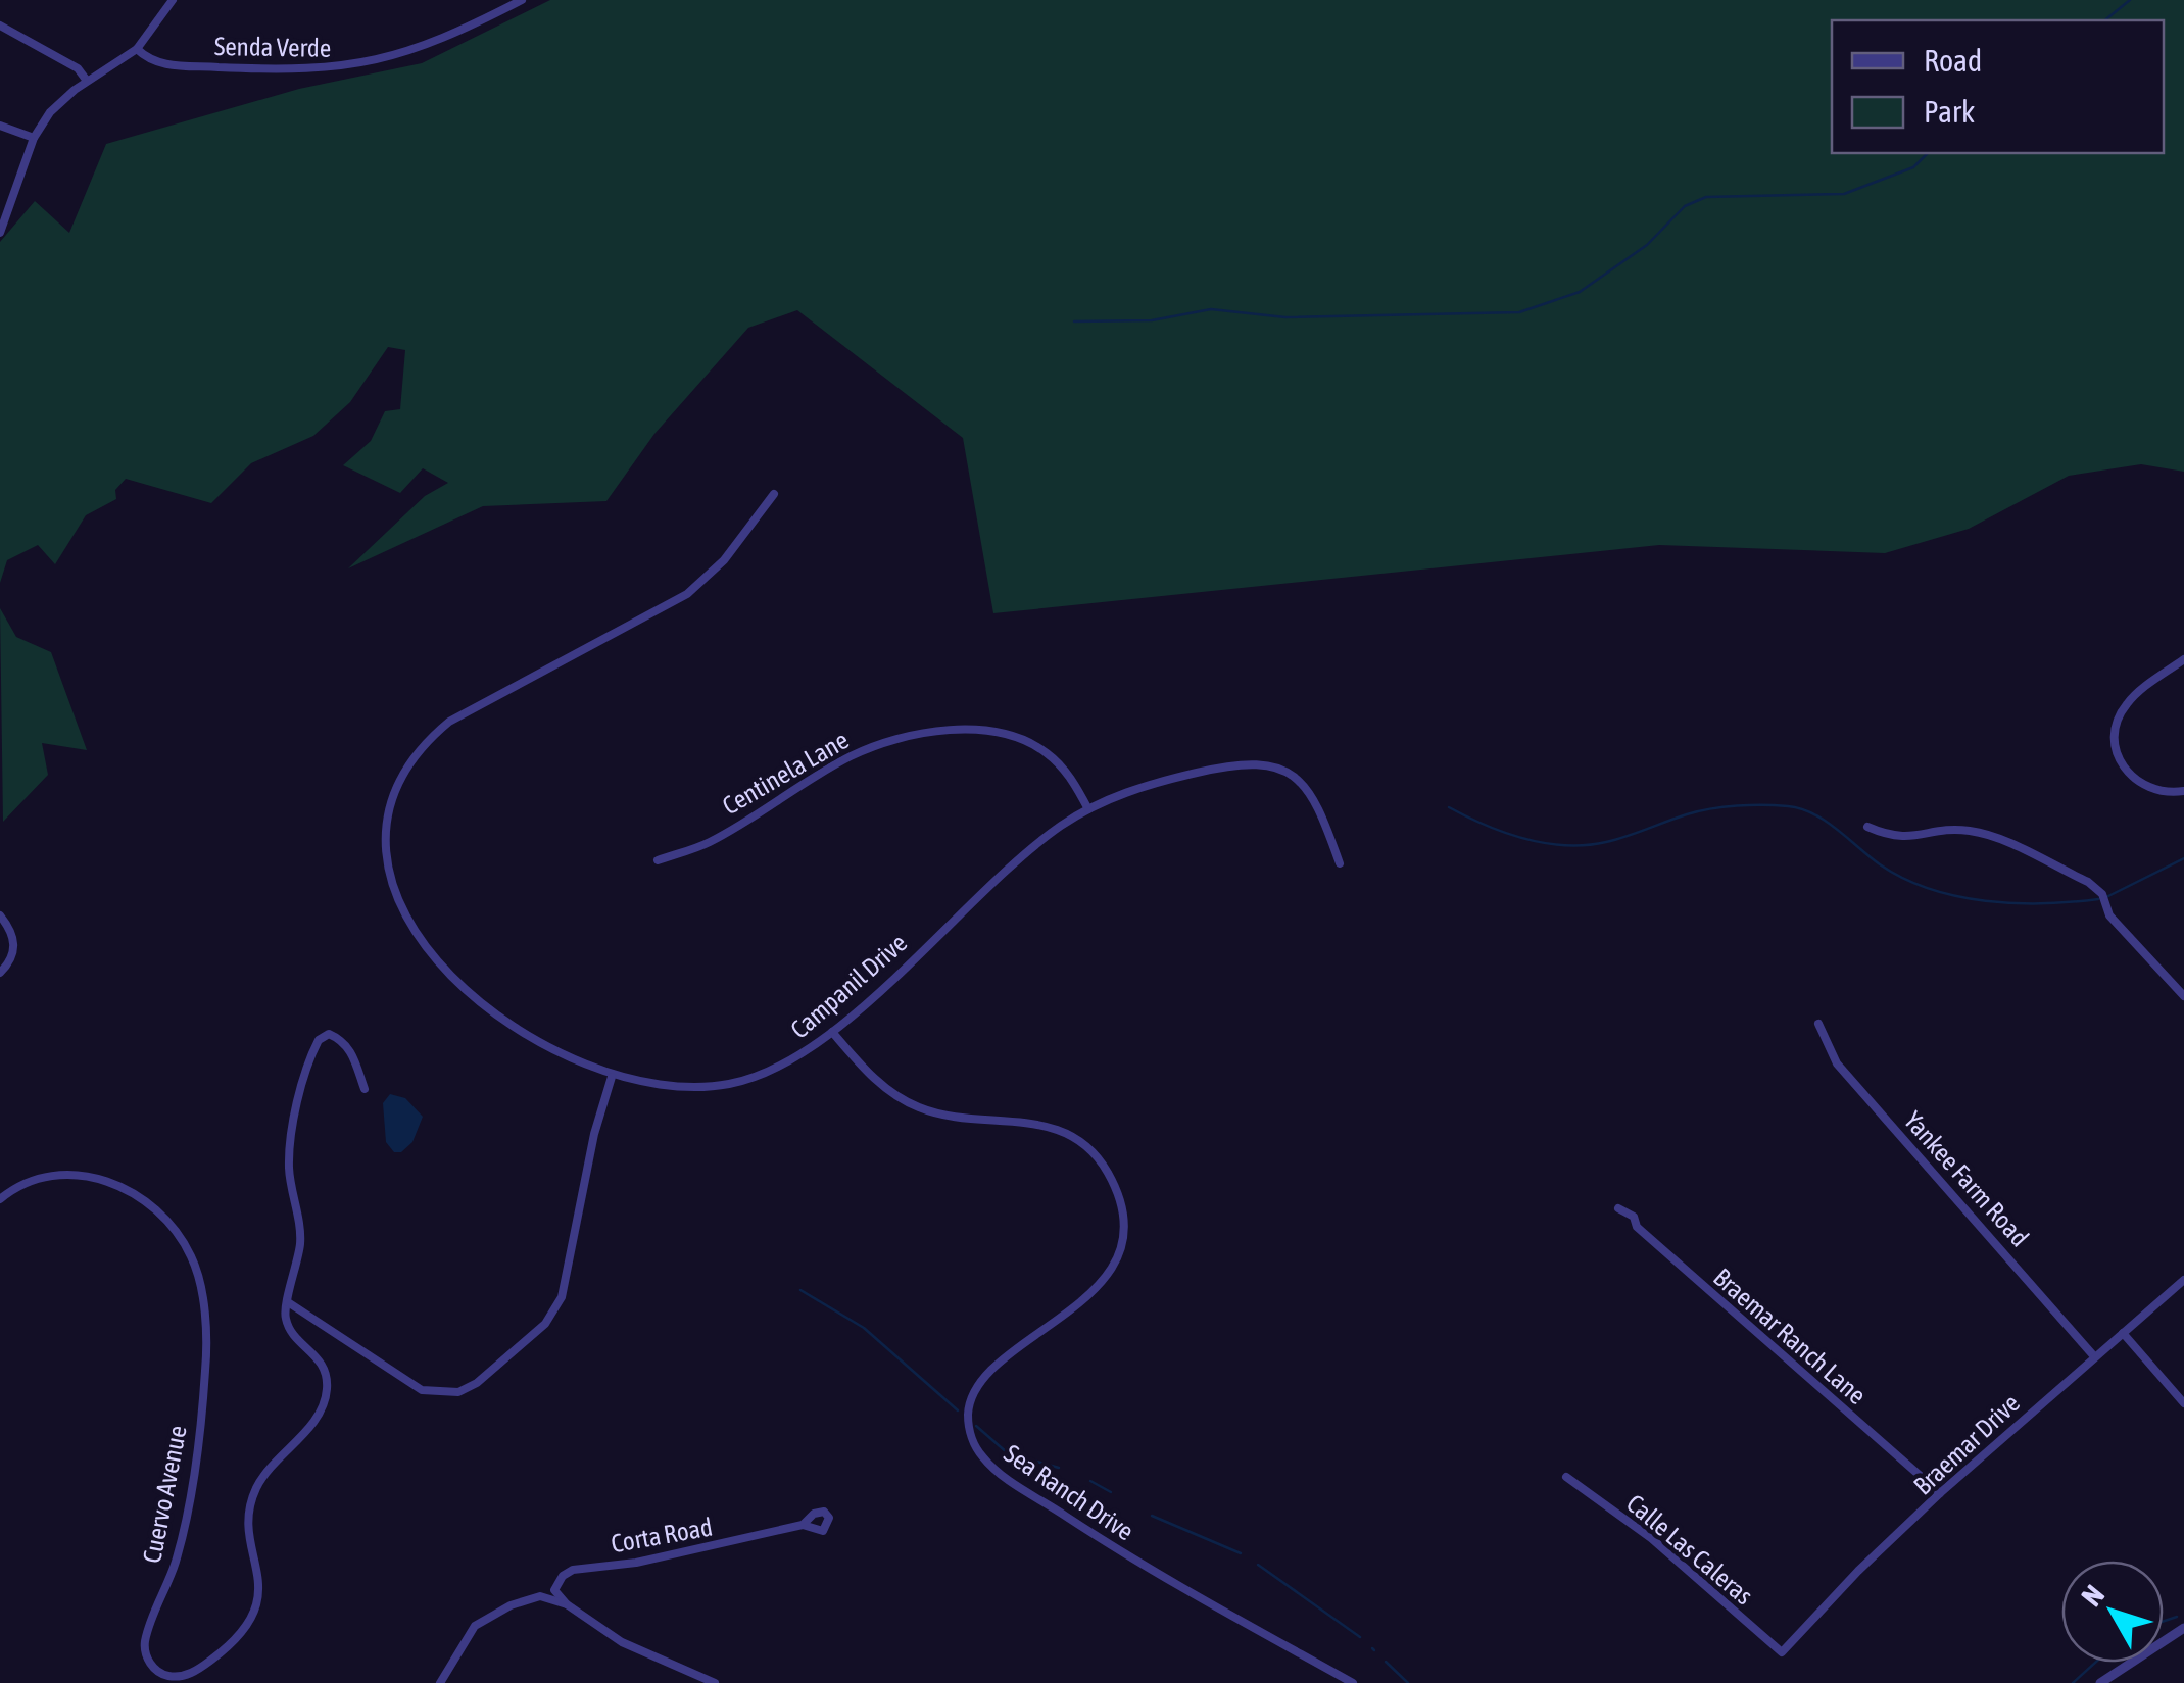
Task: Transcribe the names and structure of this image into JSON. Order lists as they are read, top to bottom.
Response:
{
  "streets": {
    "street": [
      "Senda Verde",
      "Centinela Lane",
      "Campanil Drive",
      "Yankee Farm Road",
      "Braemar Ranch Lane",
      "Braemar Drive",
      "Sea Ranch Drive",
      "Cuervo Avenue",
      "Corta Road",
      "Calle Las Caleras"
    ]
  },
  "crossings": [
    ["Centinela Lane", "Campanil Drive"],
    ["Campanil Drive", "Sea Ranch Drive"],
    ["Yankee Farm Road", "Braemar Drive"],
    ["Braemar Ranch Lane", "Braemar Drive"],
    ["Braemar Drive", "Calle Las Caleras"]
  ],
  "legend": ["Road", "Park"],
  "north": "top left"
}
